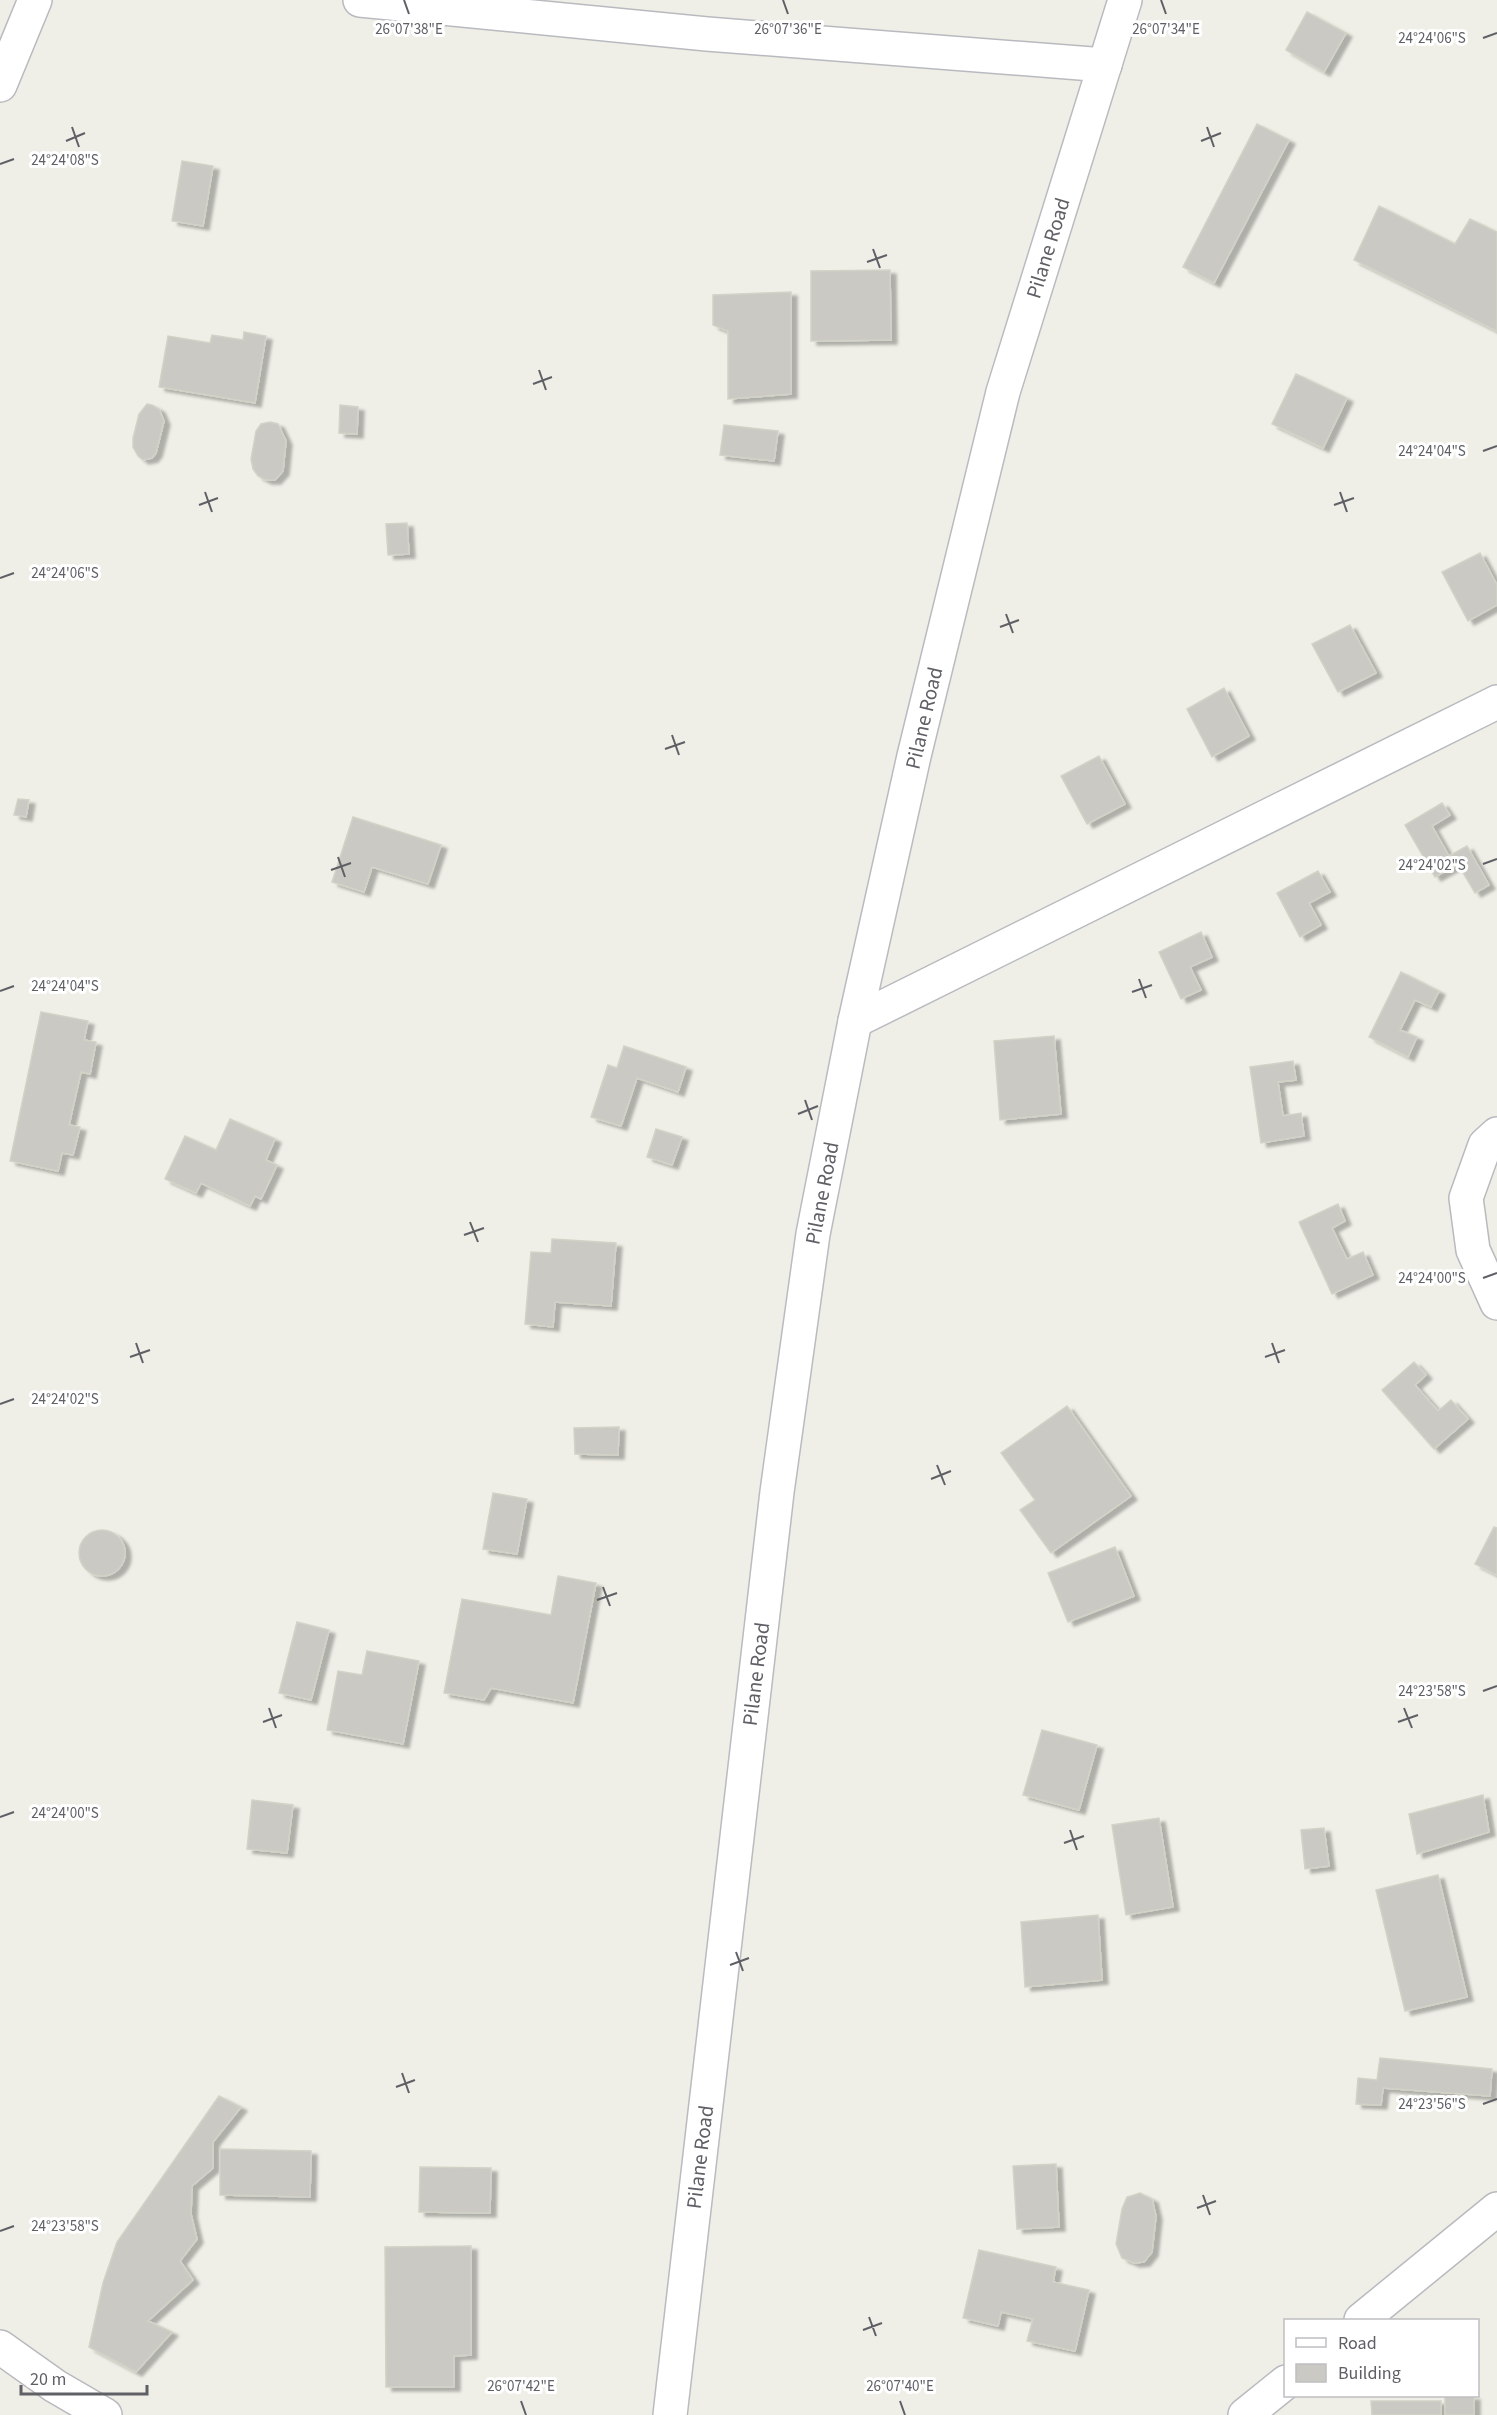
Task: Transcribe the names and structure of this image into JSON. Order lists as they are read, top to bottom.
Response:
{
  "streets": {
    "main road": ["Pilane Road"]
  },
  "legend": ["Road", "Building"],
  "scale_bar": "20 m",
  "coordinates": [
    "26°07'38\"E",
    "26°07'34\"E",
    "26°07'36\"E",
    "24°24'06\"S",
    "24°24'08\"S",
    "24°24'04\"S",
    "24°24'02\"S",
    "24°24'00\"S",
    "24°23'58\"S",
    "24°23'56\"S",
    "26°07'42\"E",
    "26°07'40\"E"
  ]
}
